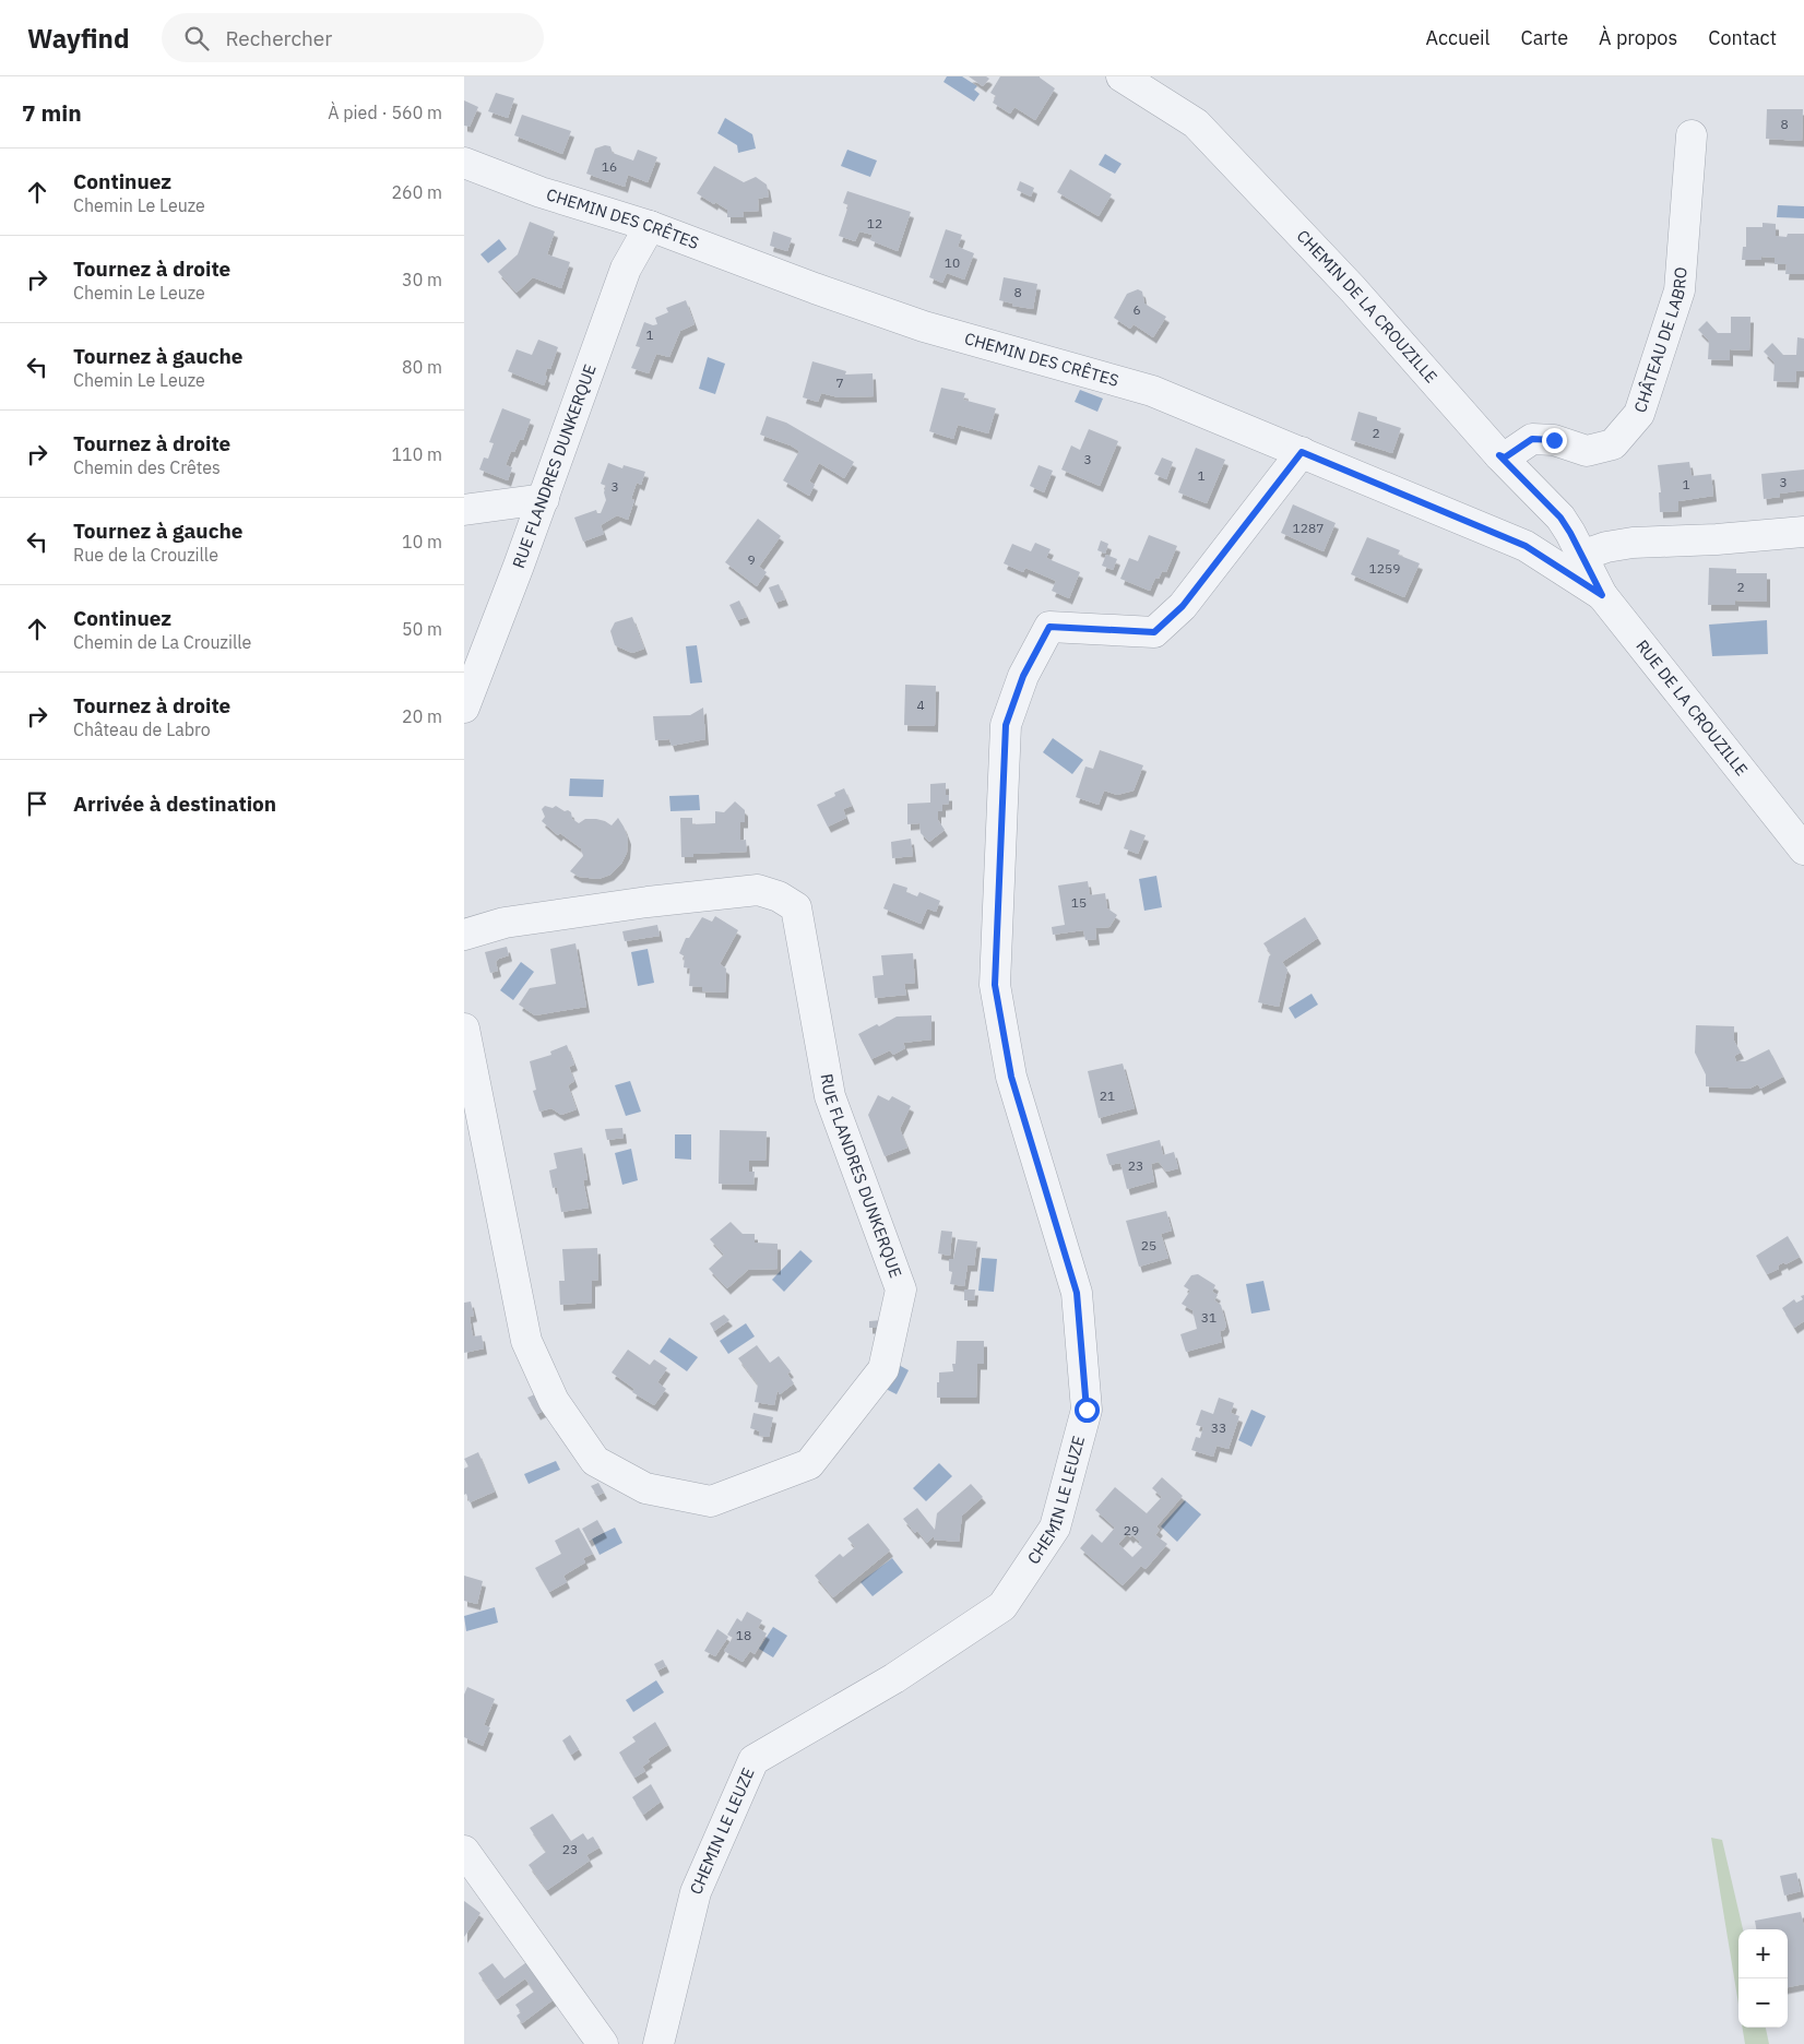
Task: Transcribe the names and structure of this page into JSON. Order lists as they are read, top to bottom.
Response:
{
  "streets": {
    "street": [
      "CHEMIN DES CRÊTES",
      "CHEMIN DE LA CROUZILLE",
      "CHÂTEAU DE LABRO",
      "RUE FLANDRES DUNKERQUE",
      "RUE DE LA CROUZILLE",
      "CHEMIN LE LEUZE"
    ]
  },
  "crossings": [
    ["CHEMIN DES CRÊTES", "RUE FLANDRES DUNKERQUE"],
    ["CHEMIN DES CRÊTES", "RUE DE LA CROUZILLE"],
    ["CHEMIN DES CRÊTES", "CHEMIN LE LEUZE"],
    ["CHEMIN DE LA CROUZILLE", "CHÂTEAU DE LABRO"],
    ["CHEMIN DE LA CROUZILLE", "RUE DE LA CROUZILLE"]
  ],
  "house_numbers": [
    "8",
    "16",
    "12",
    "10",
    "8",
    "6",
    "1",
    "7",
    "2",
    "3",
    "1",
    "3",
    "1",
    "3",
    "1287",
    "9",
    "1259",
    "2",
    "4",
    "15",
    "21",
    "23",
    "25",
    "31",
    "33",
    "29",
    "18",
    "23"
  ],
  "page": {
    "header": "Wayfind",
    "search": "Rechercher",
    "nav": [
      "Accueil",
      "Carte",
      "À propos",
      "Contact"
    ],
    "heading": ["7 min", "À pied · 560 m"],
    "list": [
      ["Continuez", "Chemin Le Leuze", "260 m"],
      ["Tournez à droite", "Chemin Le Leuze", "30 m"],
      ["Tournez à gauche", "Chemin Le Leuze", "80 m"],
      ["Tournez à droite", "Chemin des Crêtes", "110 m"],
      ["Tournez à gauche", "Rue de la Crouzille", "10 m"],
      ["Continuez", "Chemin de La Crouzille", "50 m"],
      ["Tournez à droite", "Château de Labro", "20 m"],
      "Arrivée à destination"
    ],
    "map_buttons": ["+", "−"]
  }
}
